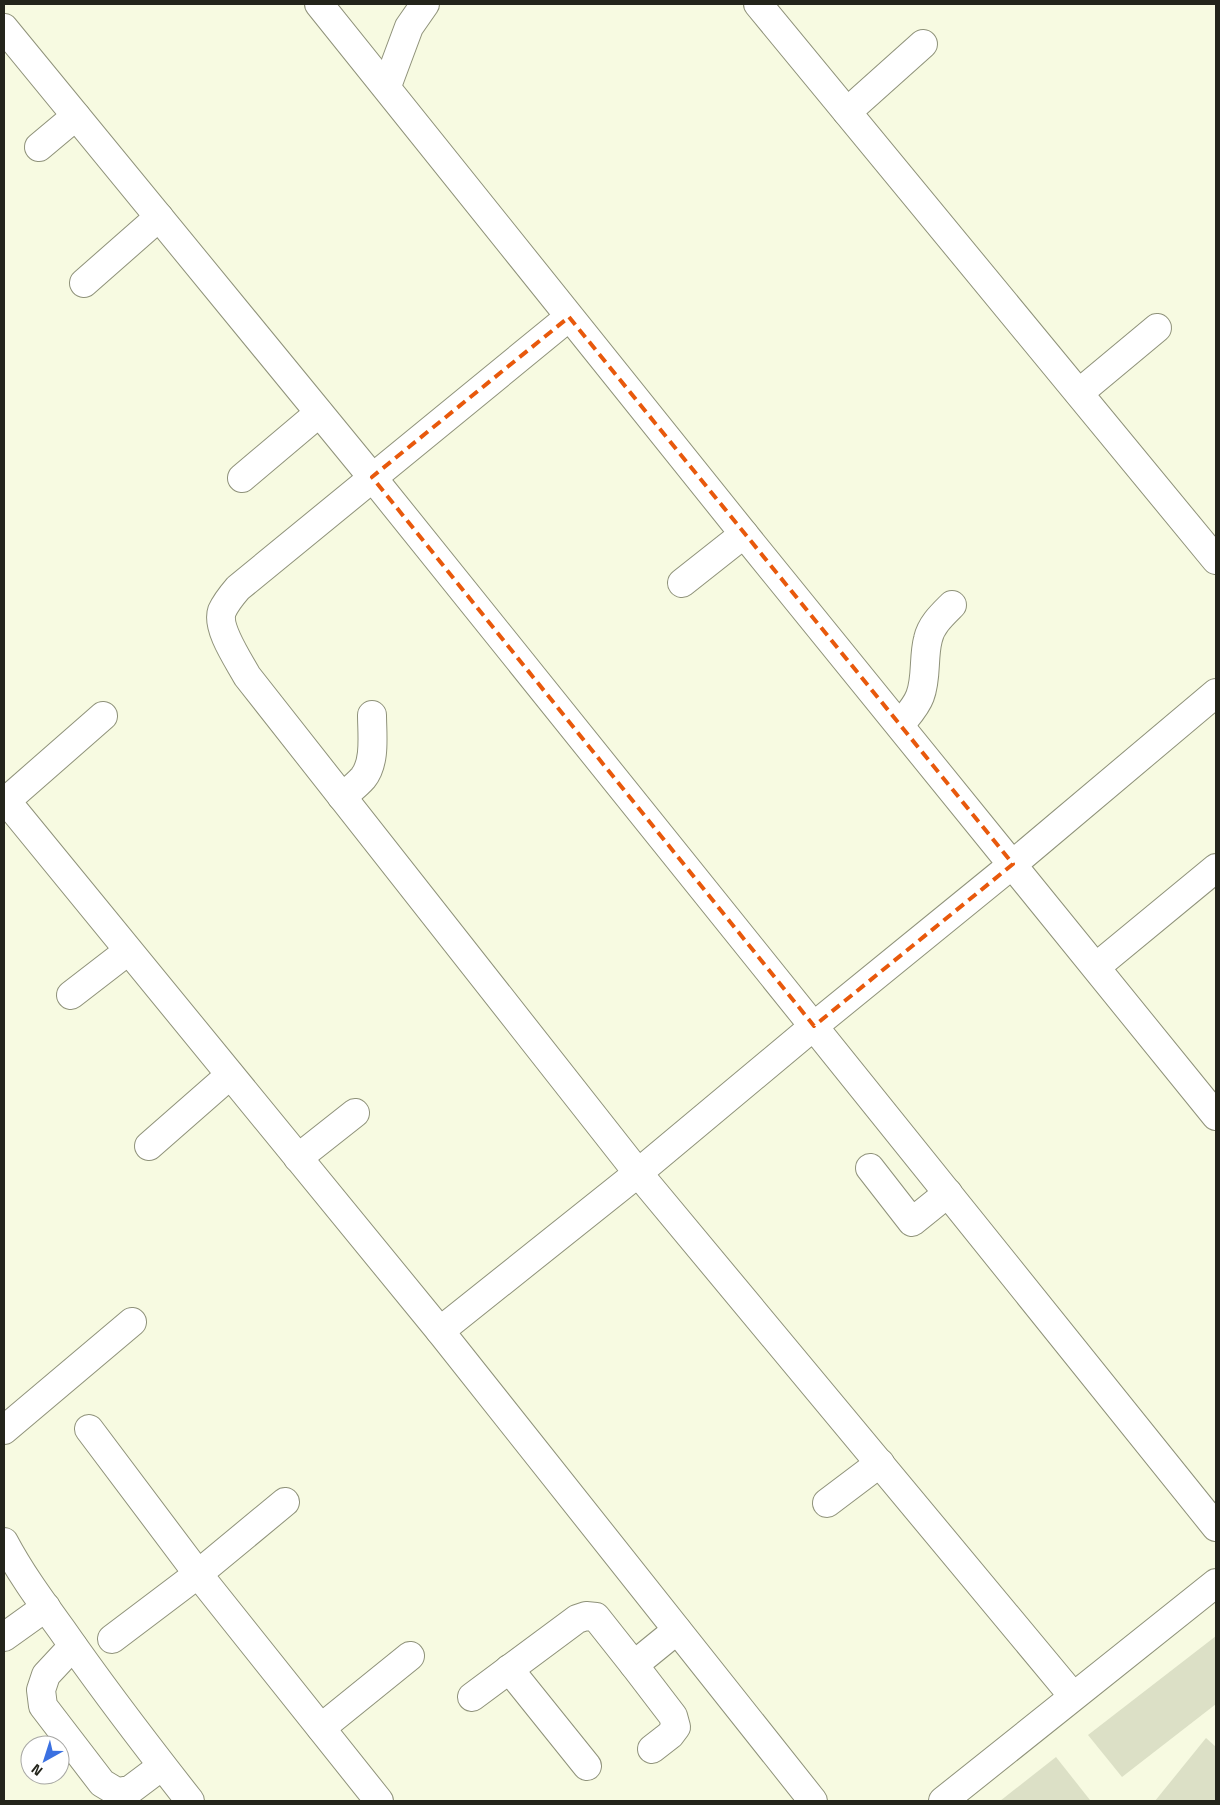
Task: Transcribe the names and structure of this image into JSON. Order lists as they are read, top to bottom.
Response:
{
  "north": "bottom left"
}
